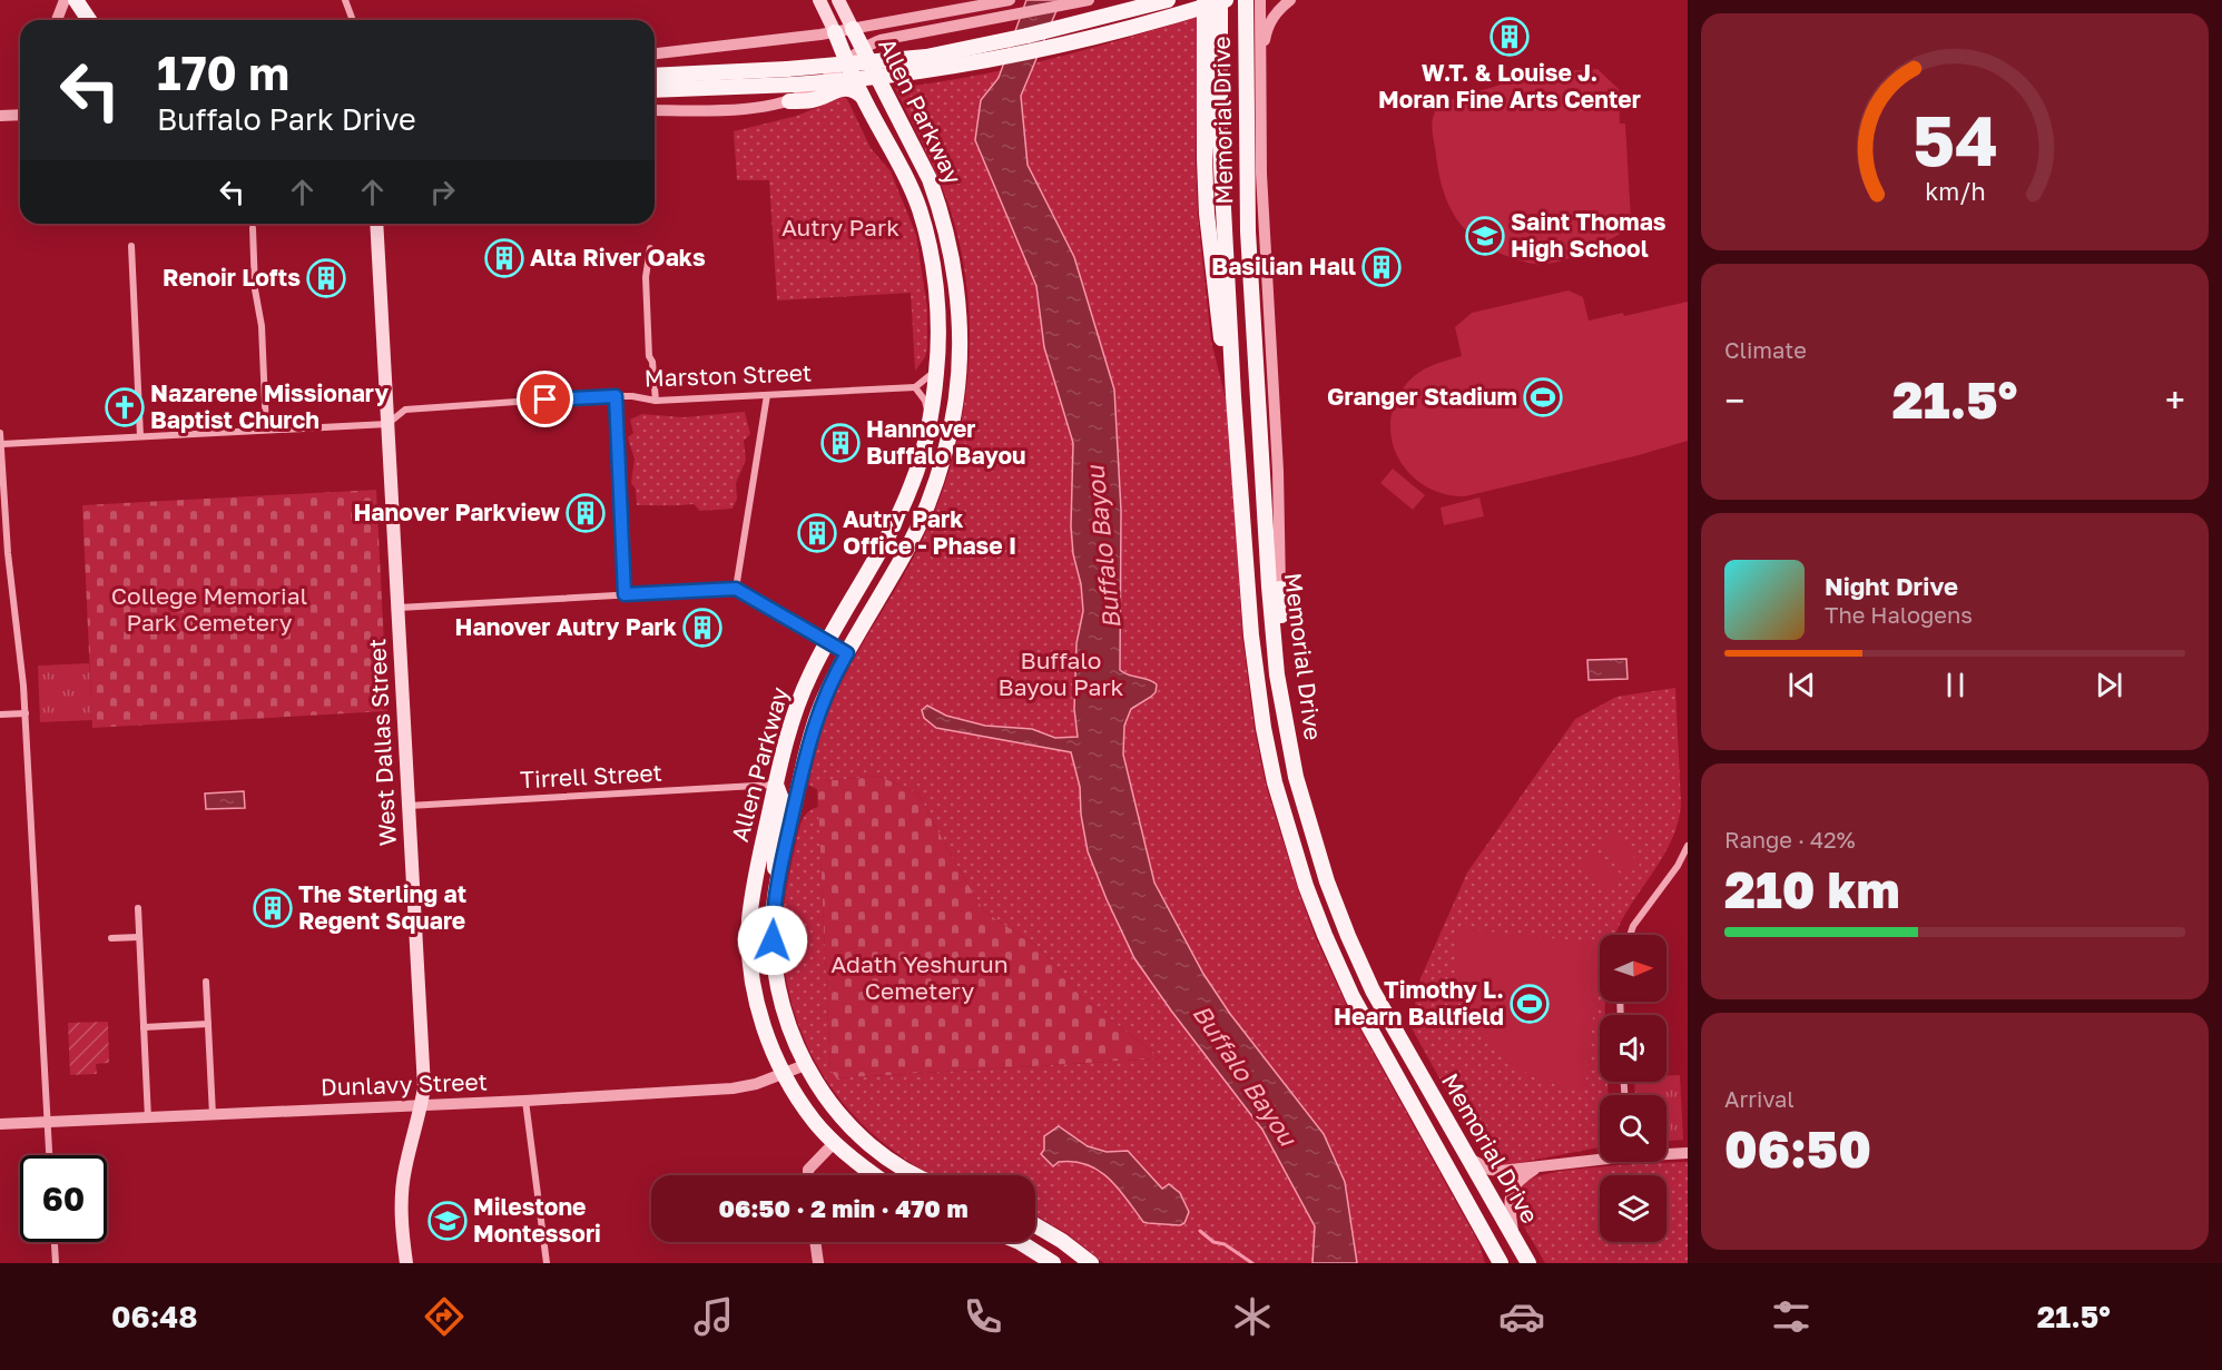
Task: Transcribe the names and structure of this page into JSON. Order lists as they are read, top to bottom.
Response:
{
  "streets": {
    "main road": ["Allen Parkway", "Memorial Drive", "West Dallas Street"],
    "street": ["Marston Street", "Tirrell Street", "Dunlavy Street"]
  },
  "crossings": [
    ["Allen Parkway", "Tirrell Street"],
    ["Allen Parkway", "Dunlavy Street"],
    ["Marston Street", "West Dallas Street"],
    ["West Dallas Street", "Tirrell Street"],
    ["West Dallas Street", "Dunlavy Street"]
  ],
  "water": ["Buffalo Bayou"],
  "parks": [
    "Autry Park",
    "College Memorial Park Cemetery",
    "Buffalo Bayou Park",
    "Adath Yeshurun Cemetery"
  ],
  "places": {
    "building": [
      "W.T. & Louise J. Moran Fine Arts Center",
      "Alta River Oaks",
      "Basilian Hall",
      "Renoir Lofts",
      "Hannover Buffalo Bayou",
      "Hanover Parkview",
      "Autry Park Office - Phase I",
      "Hanover Autry Park",
      "The Sterling at Regent Square"
    ],
    "school or university": ["Saint Thomas High School", "Milestone Montessori"],
    "sports": ["Granger Stadium", "Timothy L. Hearn Ballfield"],
    "church": ["Nazarene Missionary Baptist Church"]
  },
  "north": "right",
  "page": {
    "turn": ["170 m", "Buffalo Park Drive"],
    "tile": [
      "Climate",
      ["Range · 42%", "210 km"],
      ["Arrival", "06:50"]
    ],
    "heat": ["−", "21.5°", "+"],
    "song": ["Night Drive", "The Halogens"],
    "limit": "60",
    "trip": "06:50 · 2 min · 470 m",
    "tabs": ["06:48", "21.5°"],
    "gauge": ["54", "km/h"]
  }
}
